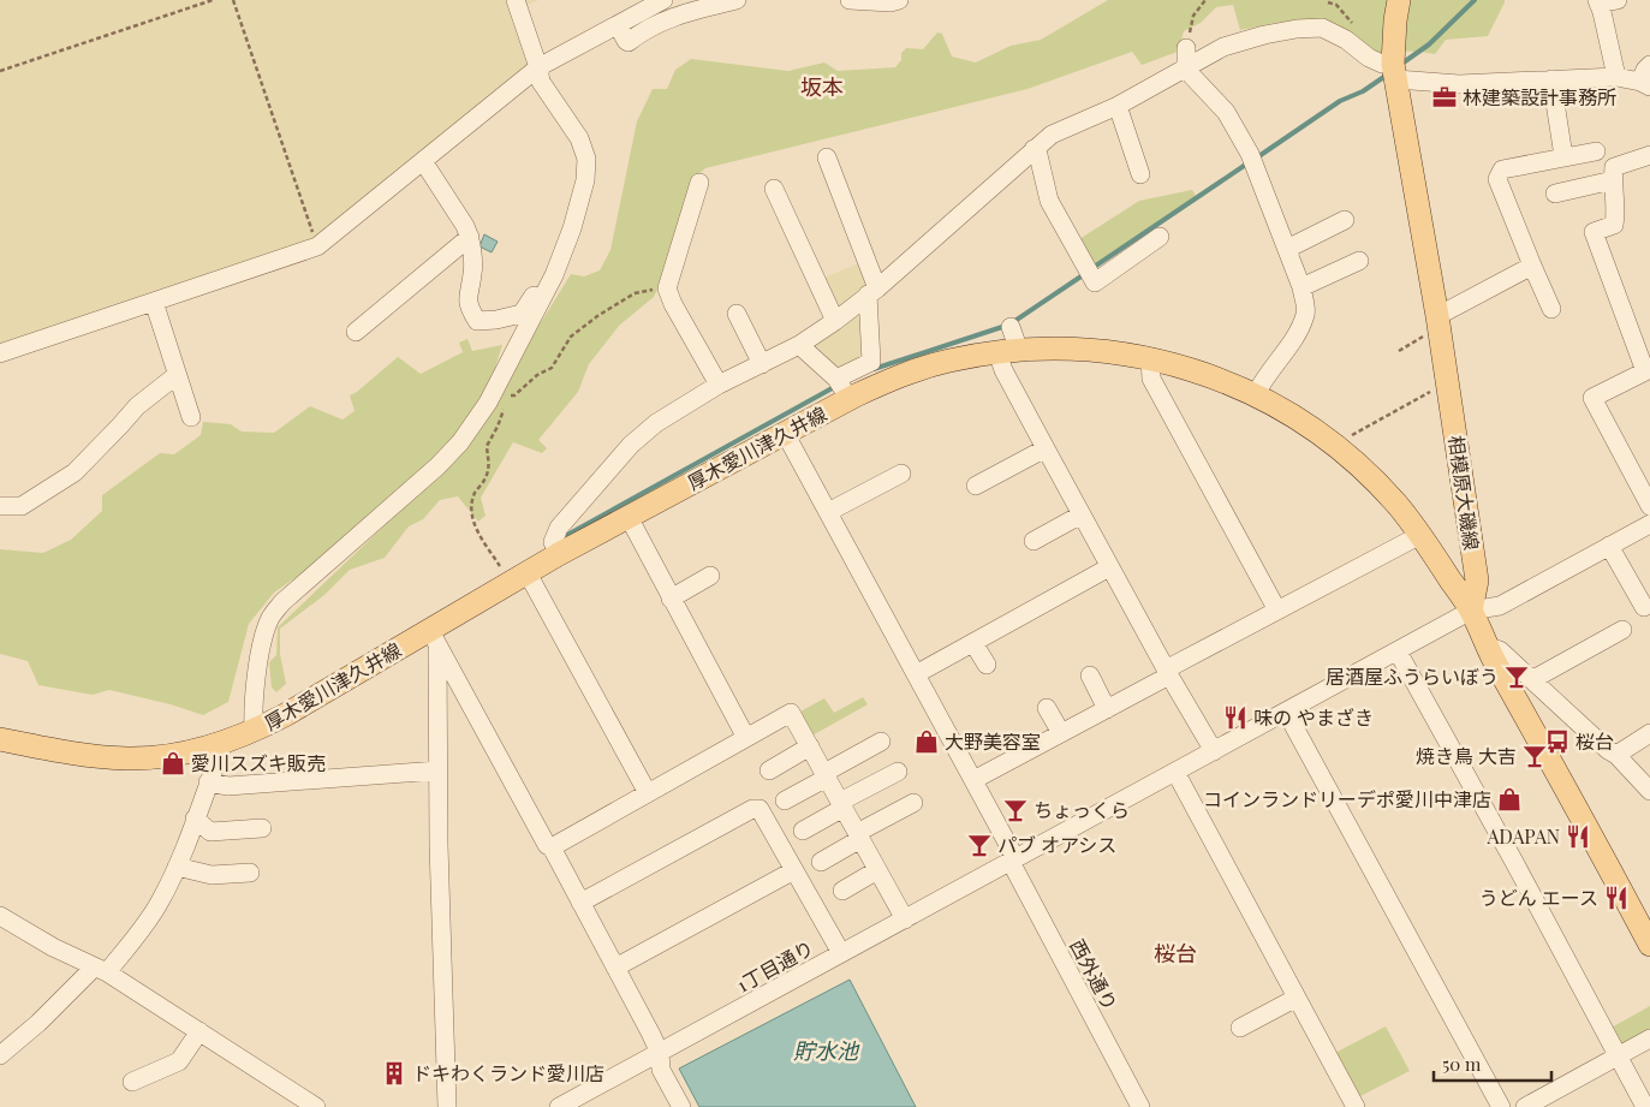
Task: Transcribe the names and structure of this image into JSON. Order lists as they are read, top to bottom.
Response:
{
  "streets": {
    "main road": ["厚木愛川津久井線", "相模原大磯線"],
    "street": ["1丁目通り", "西外通り"]
  },
  "crossings": [
    ["厚木愛川津久井線", "相模原大磯線"],
    ["厚木愛川津久井線", "1丁目通り"],
    ["厚木愛川津久井線", "西外通り"],
    ["相模原大磯線", "1丁目通り"],
    ["1丁目通り", "西外通り"]
  ],
  "districts": ["坂本", "桜台"],
  "water": ["貯水池"],
  "places": {
    "office": ["林建築設計事務所"],
    "bar": [
      "居酒屋ふうらいぼう",
      "焼き鳥 大吉",
      "ちょっくら",
      "パブ オアシス"
    ],
    "restaurant": ["味の やまざき", "ADAPAN", "うどん エース"],
    "shop": ["大野美容室", "愛川スズキ販売", "コインランドリーデポ愛川中津店"],
    "bus stop": ["桜台"],
    "building": ["ドキわくランド愛川店"]
  },
  "scale_bar": "50 m"
}
